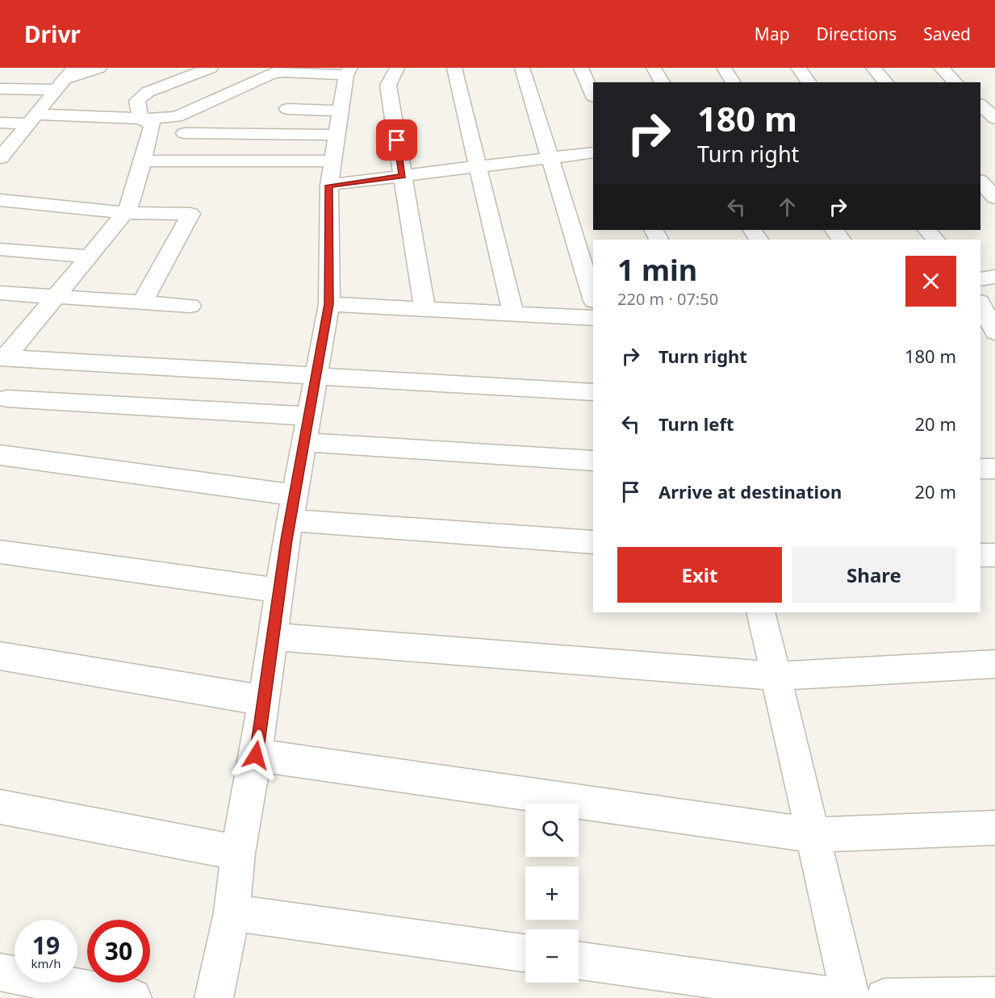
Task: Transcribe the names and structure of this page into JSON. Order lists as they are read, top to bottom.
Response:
{
  "page": {
    "header": "Drivr",
    "nav": ["Map", "Directions", "Saved"],
    "turn": ["180 m", "Turn right"],
    "heading": ["1 min", "220 m · 07:50"],
    "list": [
      {
        "name": "Turn right",
        "value": "180 m"
      },
      {
        "name": "Turn left",
        "value": "20 m"
      },
      {
        "name": "Arrive at destination",
        "value": "20 m"
      }
    ],
    "buttons": ["Exit", "Share"],
    "map_buttons": ["+", "−"],
    "speed": "19 km/h",
    "limit": "30"
  }
}
